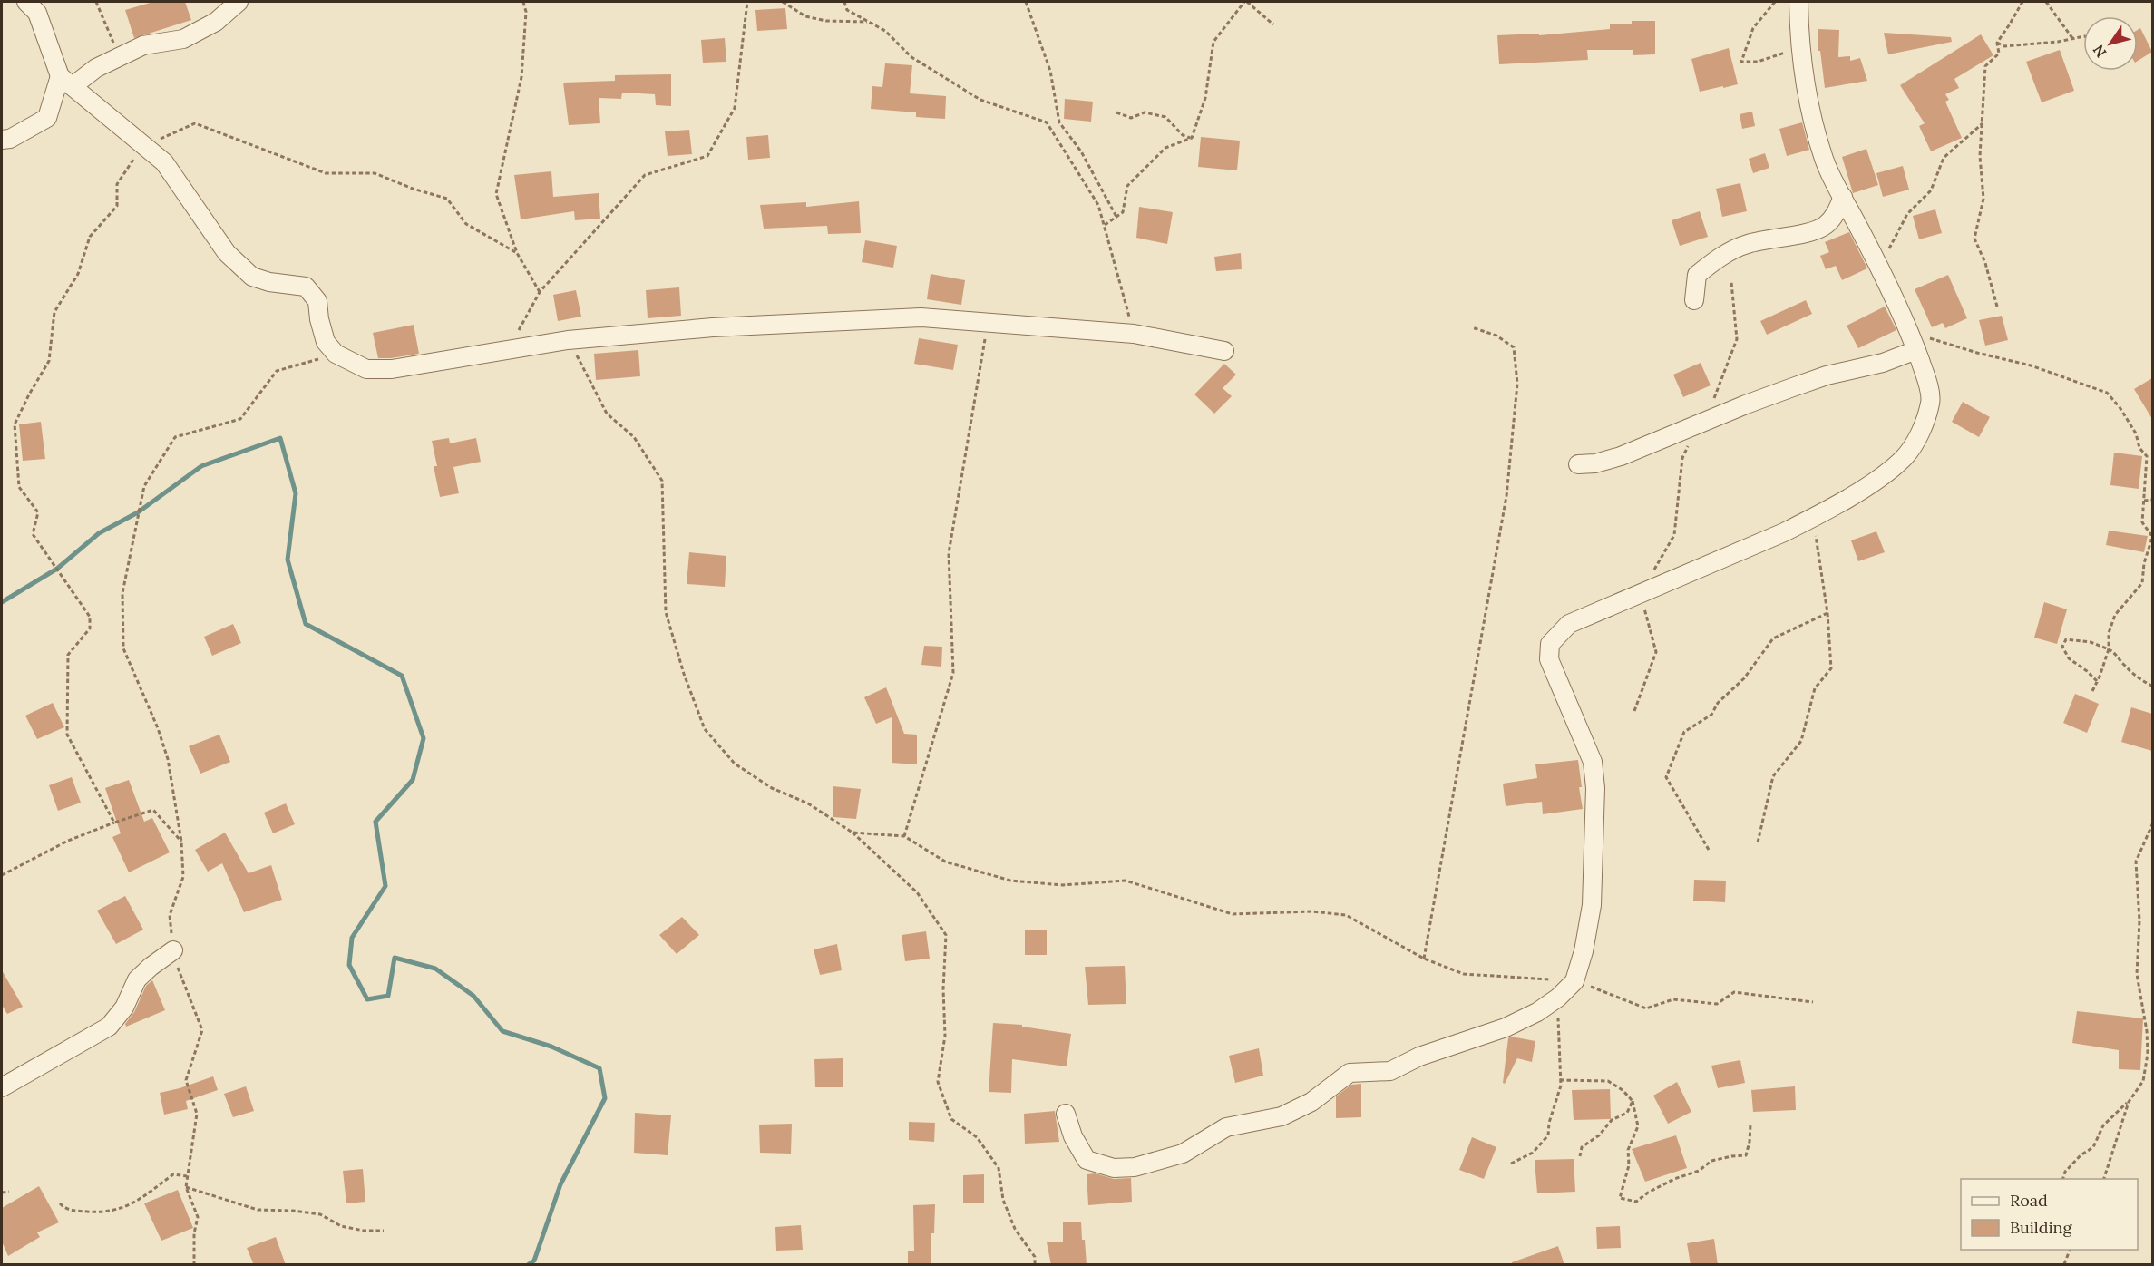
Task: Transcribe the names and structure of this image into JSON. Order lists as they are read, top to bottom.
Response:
{
  "legend": ["Road", "Building"],
  "north": "bottom left"
}
